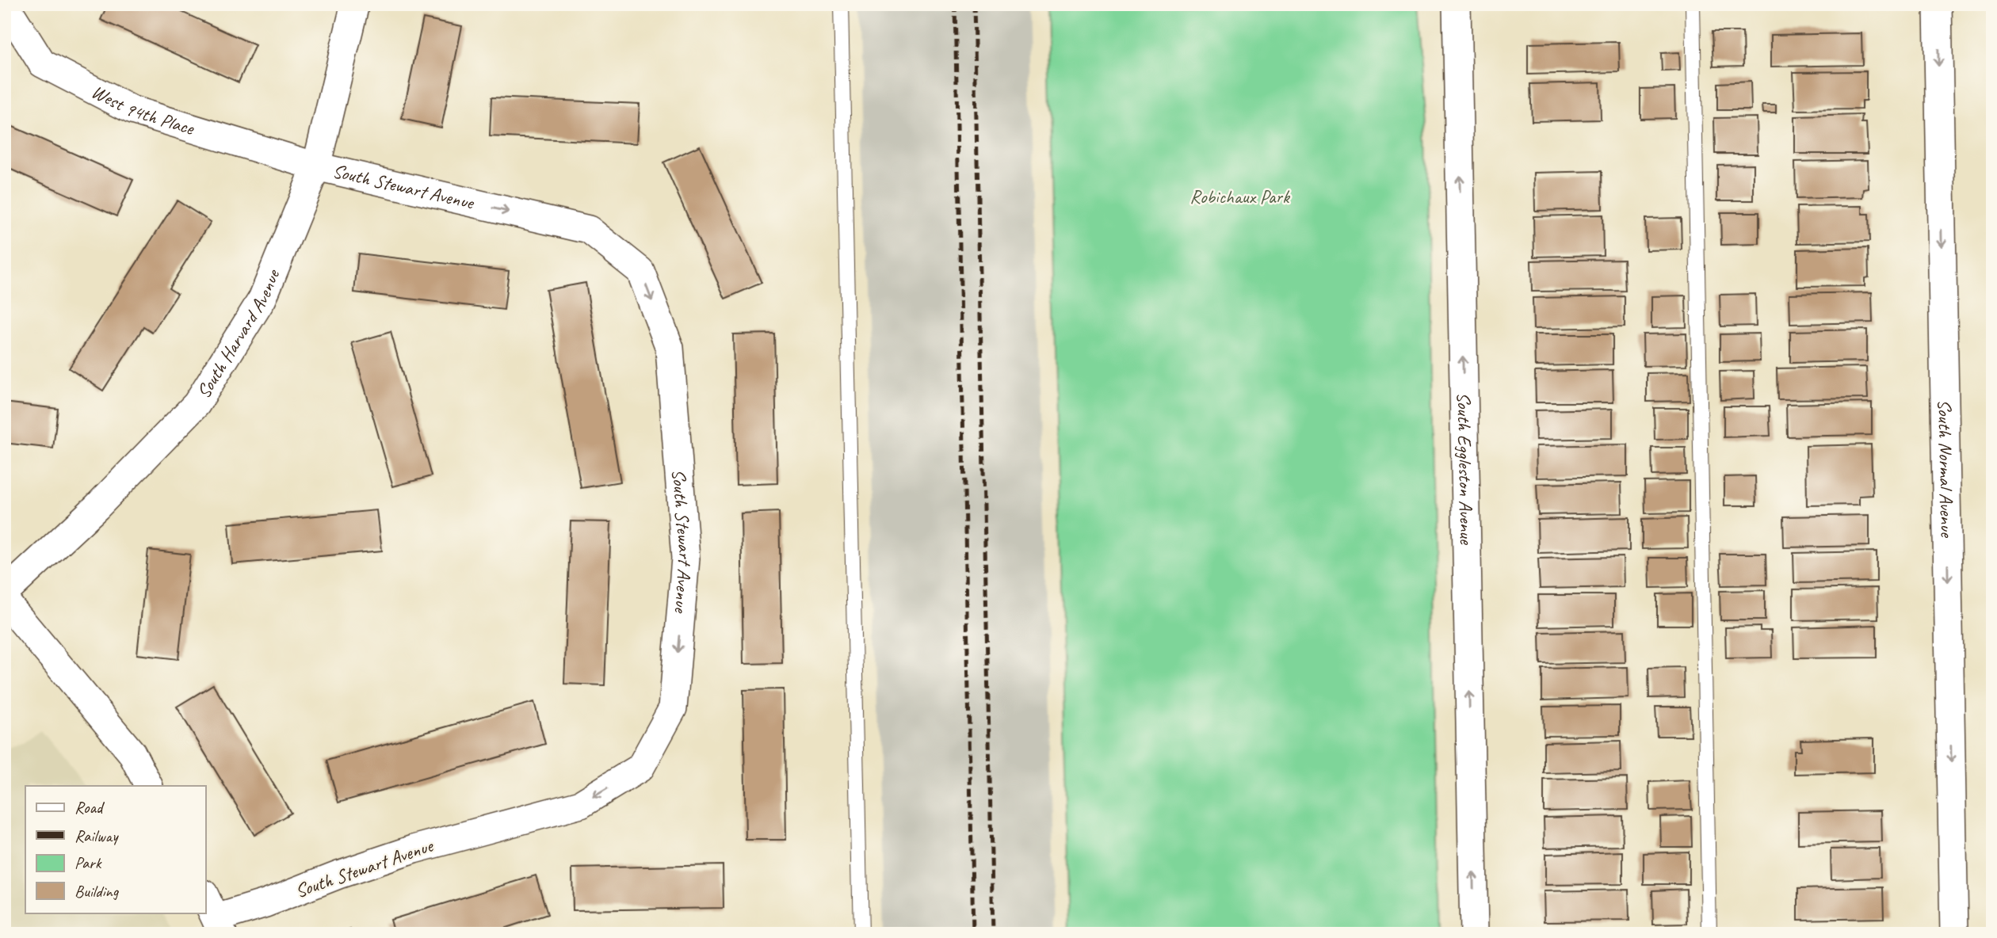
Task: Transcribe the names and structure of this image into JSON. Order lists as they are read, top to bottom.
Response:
{
  "streets": {
    "street": [
      "West 94th Place",
      "South Stewart Avenue",
      "South Harvard Avenue",
      "South Eggleston Avenue",
      "South Normal Avenue"
    ]
  },
  "crossings": [
    ["West 94th Place", "South Stewart Avenue"],
    ["West 94th Place", "South Harvard Avenue"],
    ["South Stewart Avenue", "South Harvard Avenue"]
  ],
  "one_way": ["South Eggleston Avenue", "South Normal Avenue"],
  "parks": ["Robichaux Park"],
  "legend": [
    "Road",
    "Railway",
    "Park",
    "Building"
  ]
}
